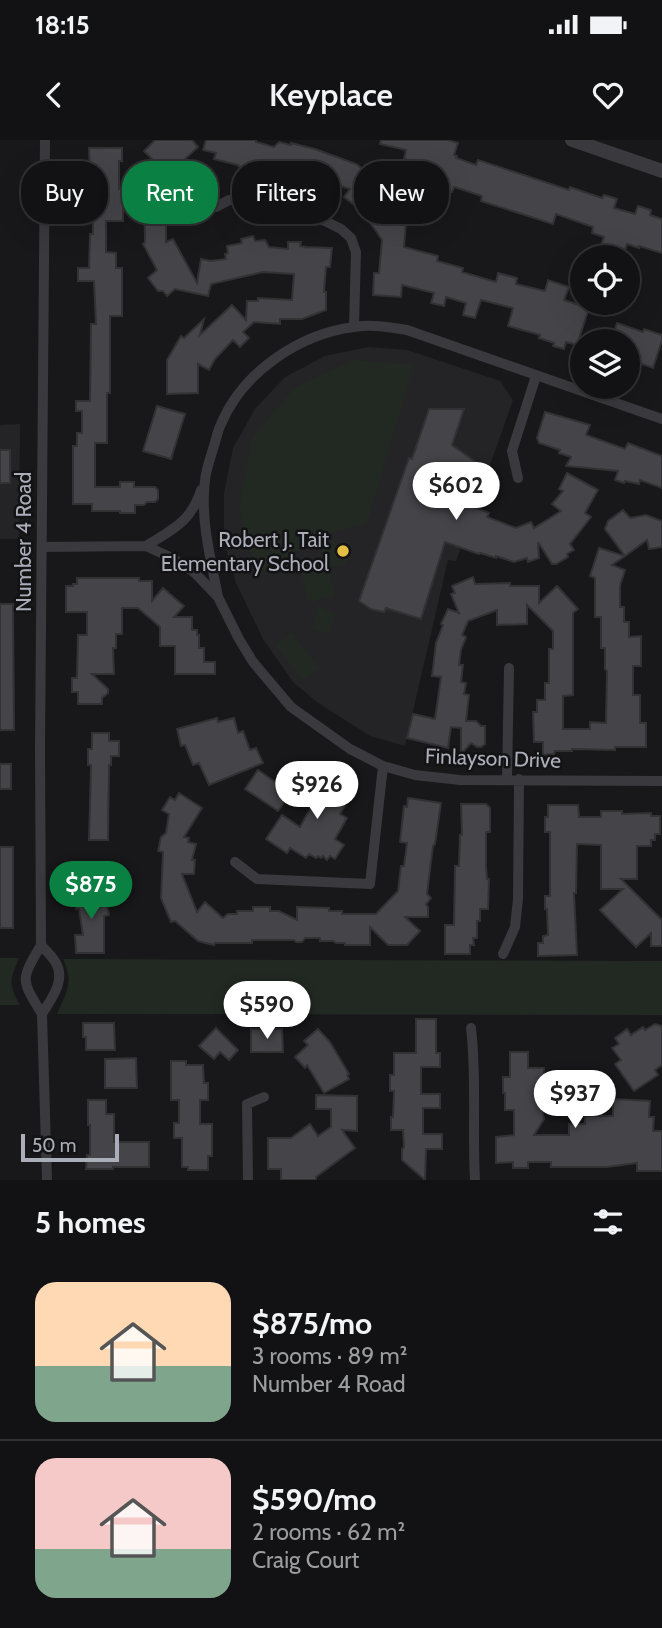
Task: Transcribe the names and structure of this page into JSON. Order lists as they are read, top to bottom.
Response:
{
  "streets": {
    "street": ["Number 4 Road", "Finlayson Drive"]
  },
  "crossings": [
    ["Number 4 Road", "Finlayson Drive"]
  ],
  "places": ["Robert J. Tait Elementary School"],
  "scale_bar": "50 m",
  "page": {
    "status": "18:15",
    "header": "Keyplace",
    "chip": [
      "Buy",
      "Rent",
      "Filters",
      "New"
    ],
    "price": [
      "$602",
      "$926",
      "$875",
      "$590",
      "$937"
    ],
    "scale": "50 m",
    "heading": "5 homes",
    "list": [
      {
        "name": "$875/mo",
        "note": "3 rooms · 89 m² · Number 4 Road"
      },
      {
        "name": "$590/mo",
        "note": "2 rooms · 62 m² · Craig Court"
      }
    ]
  }
}
